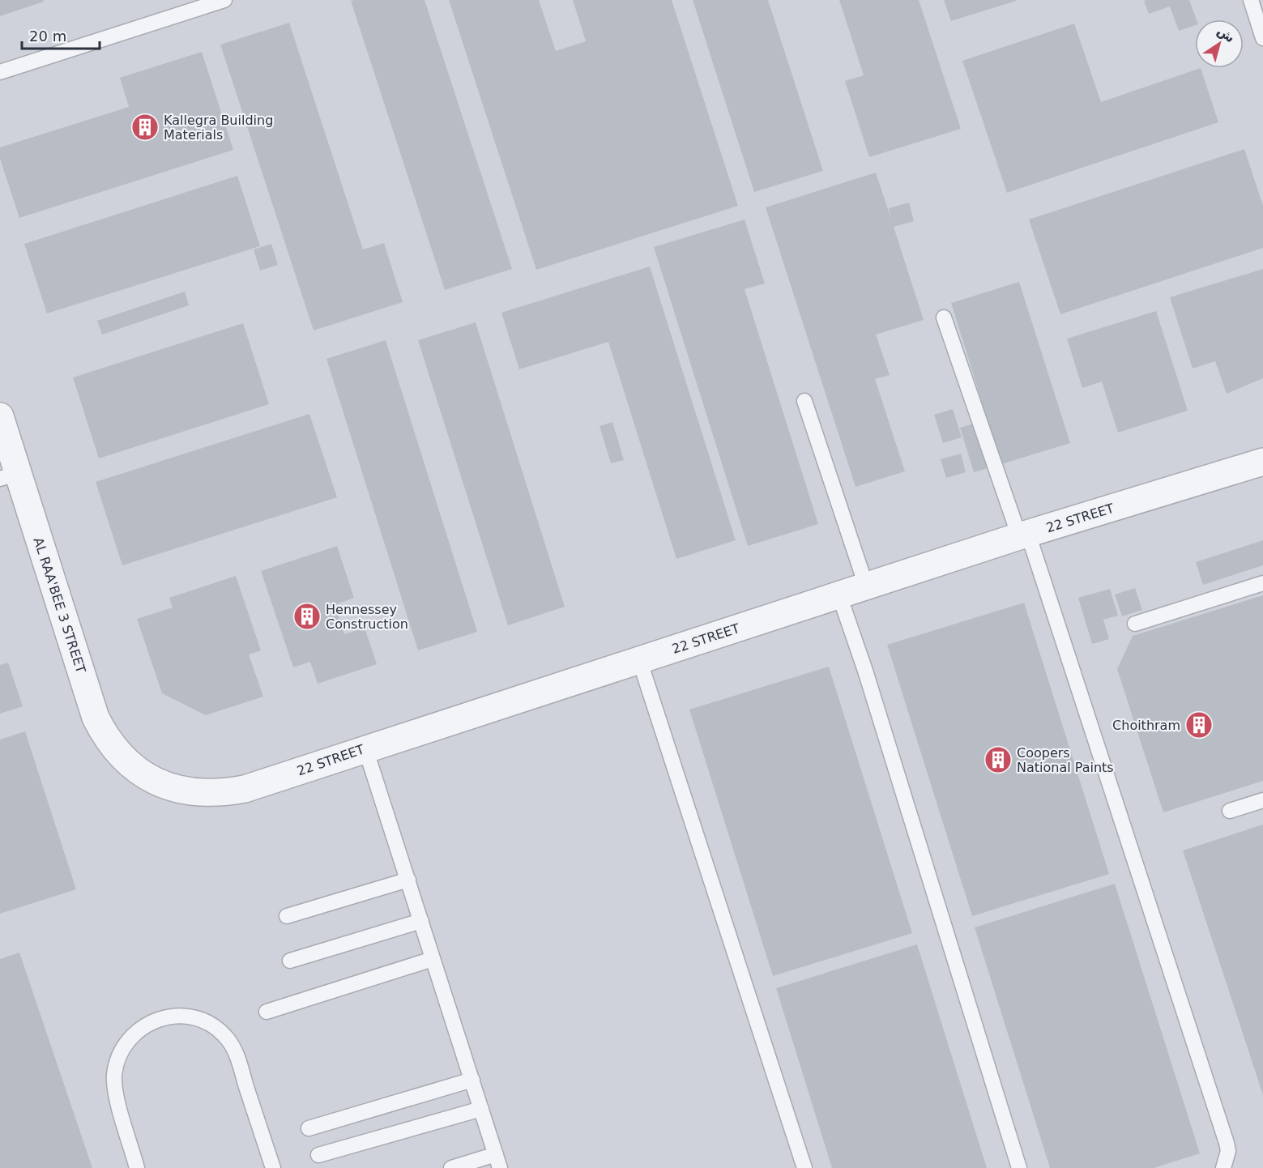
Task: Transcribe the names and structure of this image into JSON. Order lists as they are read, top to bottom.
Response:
{
  "streets": {
    "street": ["22 STREET", "AL RAA'BEE 3 STREET"]
  },
  "crossings": [
    ["22 STREET", "AL RAA'BEE 3 STREET"]
  ],
  "places": {
    "building": [
      "Kallegra Building Materials",
      "Hennessey Construction",
      "Choithram",
      "Coopers National Paints"
    ]
  },
  "scale_bar": "20 m",
  "north": "top right"
}
